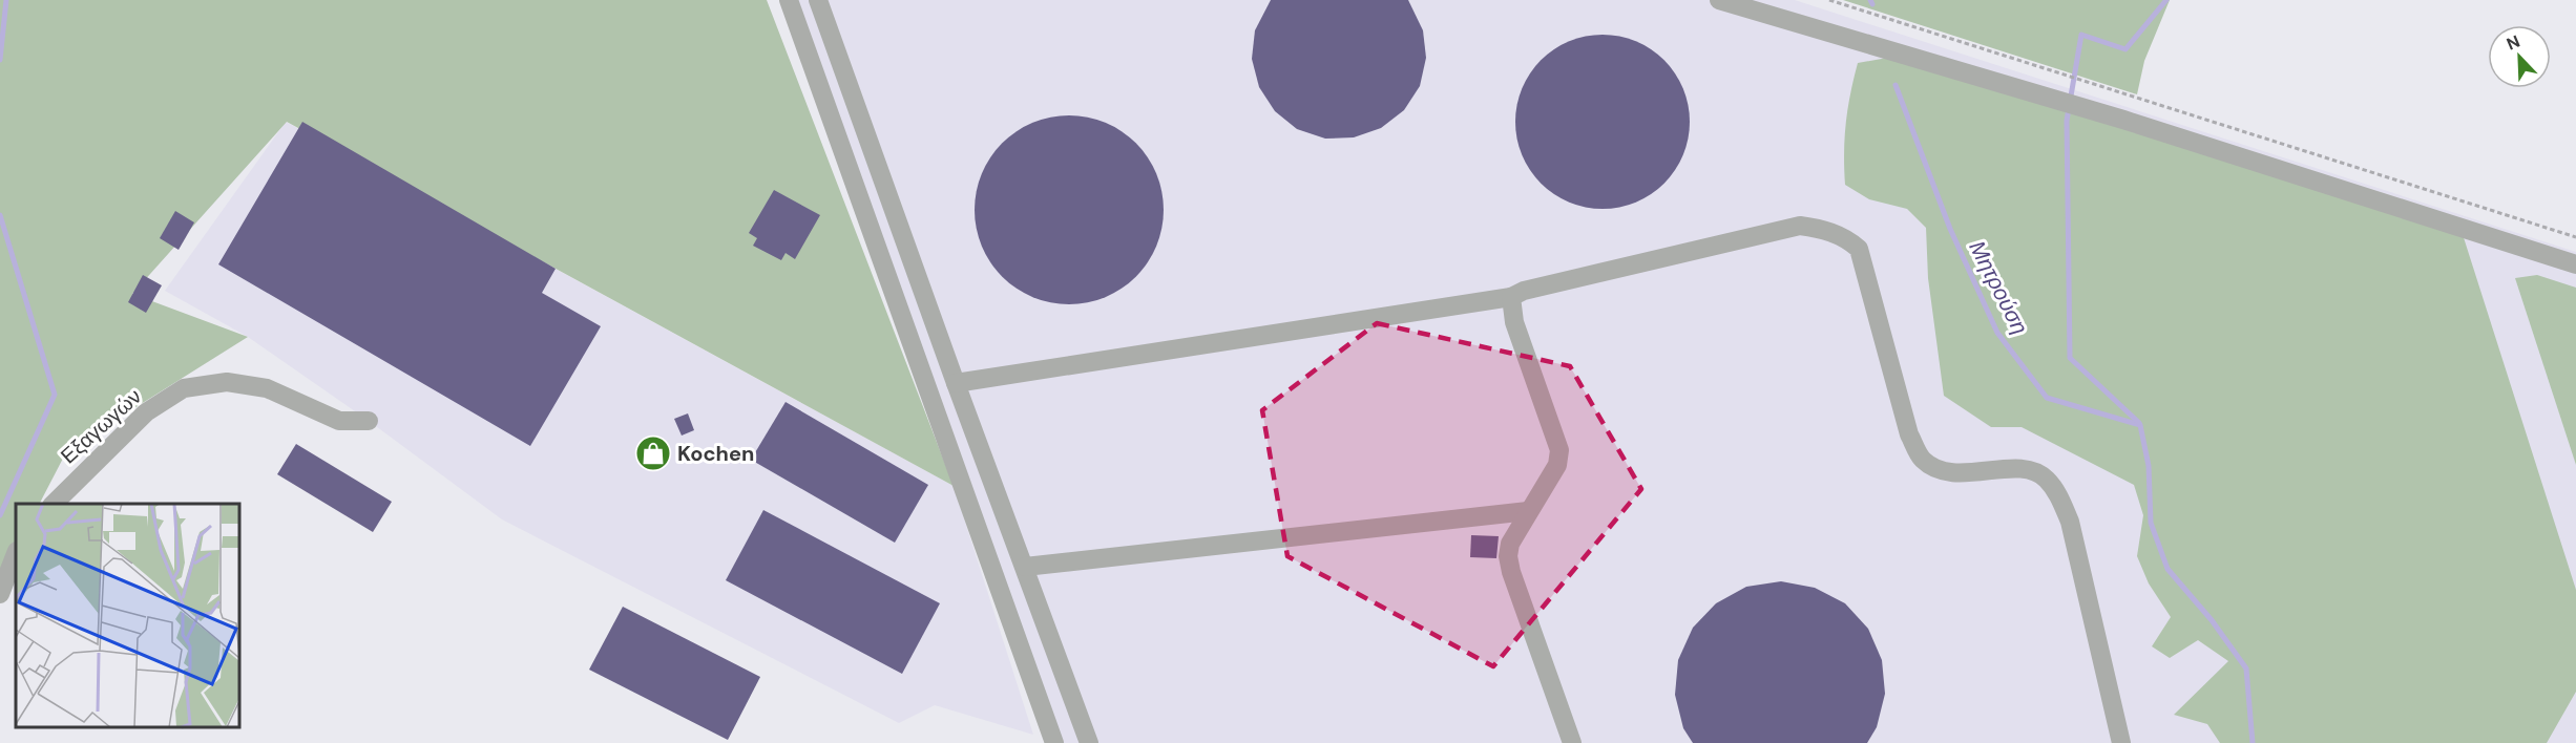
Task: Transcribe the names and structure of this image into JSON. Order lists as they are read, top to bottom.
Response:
{
  "streets": {
    "street": ["Εξαγωγών"]
  },
  "water": ["Μητρούση"],
  "places": {
    "shop": ["Kochen"]
  },
  "north": "top left"
}
